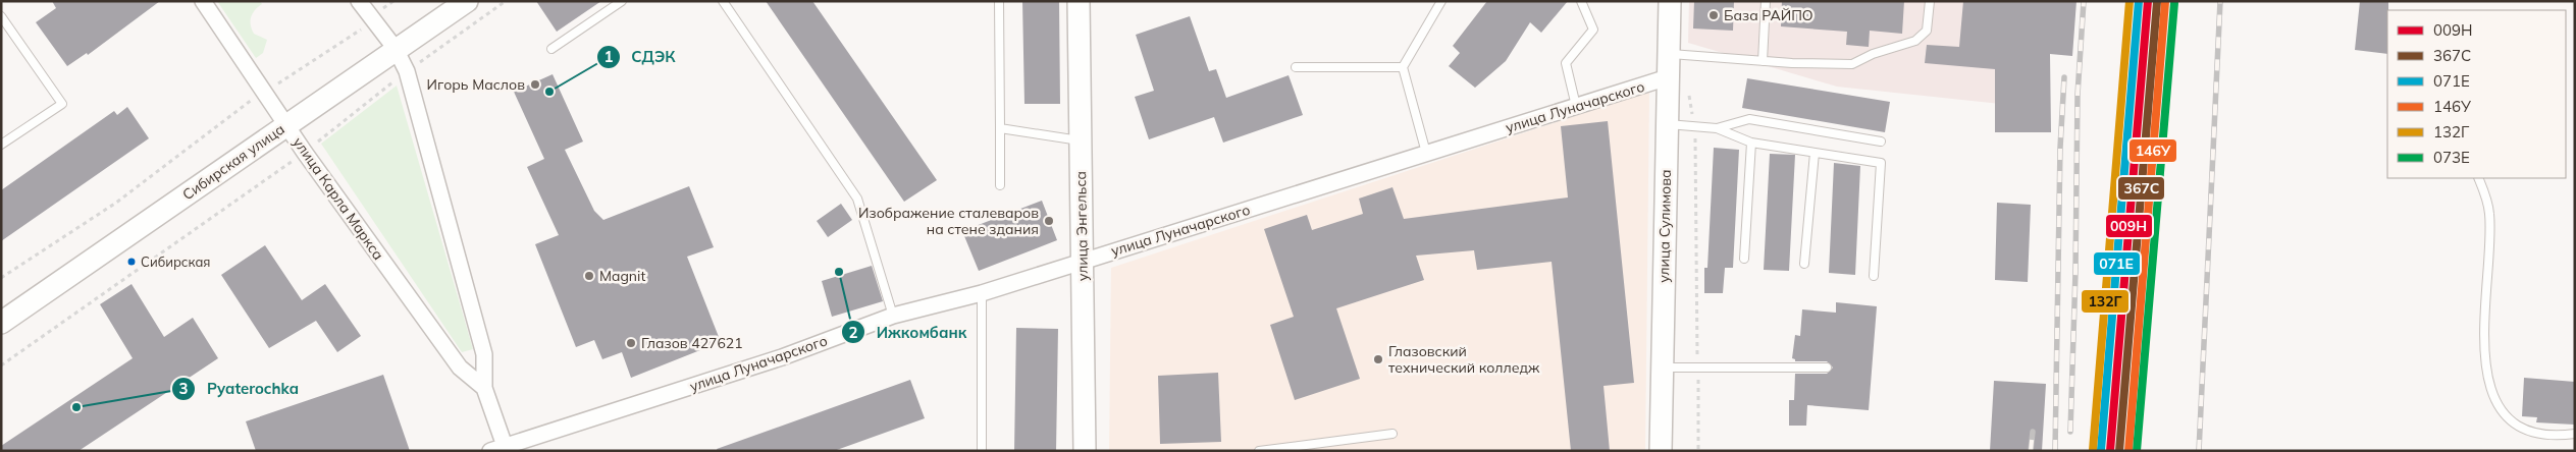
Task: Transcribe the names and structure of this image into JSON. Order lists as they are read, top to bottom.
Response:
{
  "streets": {
    "main road": ["Сибирская улица", "улица Энгельса", "улица Сулимова"],
    "street": ["улица Луначарского", "улица Карла Маркса"]
  },
  "crossings": [
    ["улица Луначарского", "улица Карла Маркса"],
    ["улица Луначарского", "улица Энгельса"],
    ["улица Луначарского", "улица Сулимова"],
    ["Сибирская улица", "улица Карла Маркса"]
  ],
  "places": [
    "База РАЙПО",
    "Игорь Маслов",
    "СДЭК",
    "Изображение сталеваров на стене здания",
    "Сибирская",
    "Ижкомбанк",
    "Magnit",
    "Глазов 427621",
    "Глазовский технический колледж",
    "Pyaterochka"
  ],
  "lines": [
    "transit line 009Н",
    "transit line 071Е",
    "transit line 132Г",
    "transit line 367С",
    "transit line 146У",
    "transit line 073Е"
  ],
  "legend": [
    "009Н",
    "367С",
    "071Е",
    "146У",
    "132Г",
    "073Е"
  ]
}
